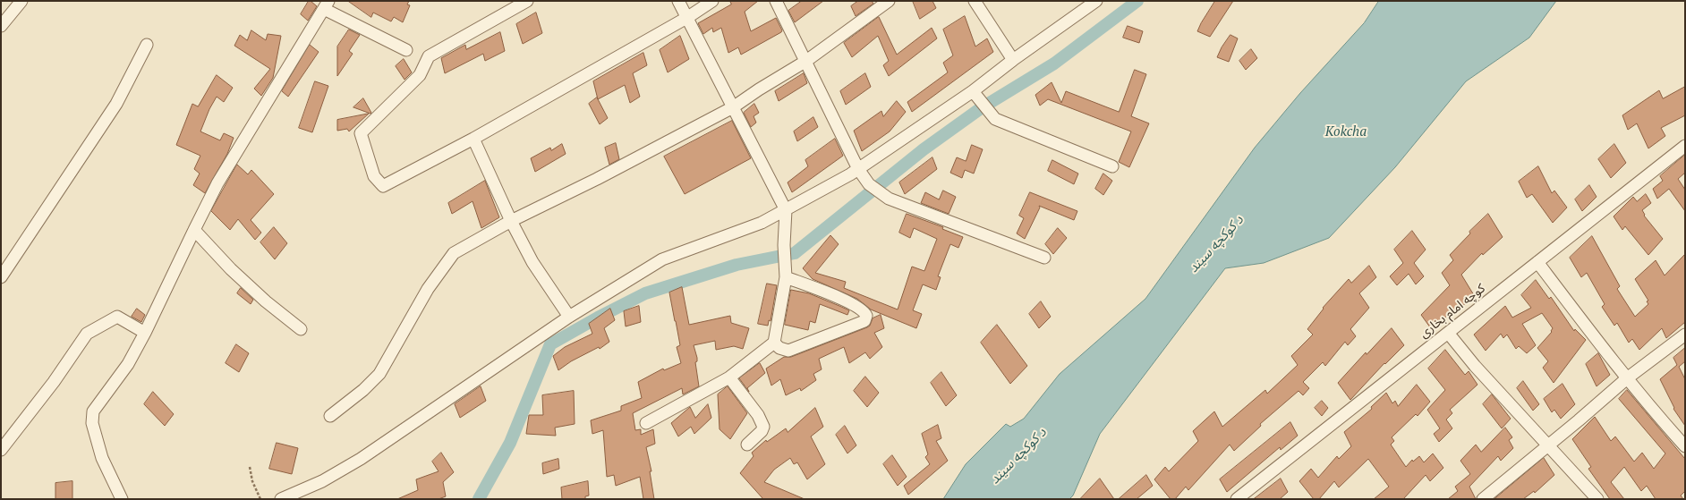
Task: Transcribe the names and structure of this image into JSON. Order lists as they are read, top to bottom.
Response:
{
  "streets": {
    "street": ["کوچه امام بخاری"]
  },
  "water": ["Kokcha", "د کوکچه سیند"]
}
